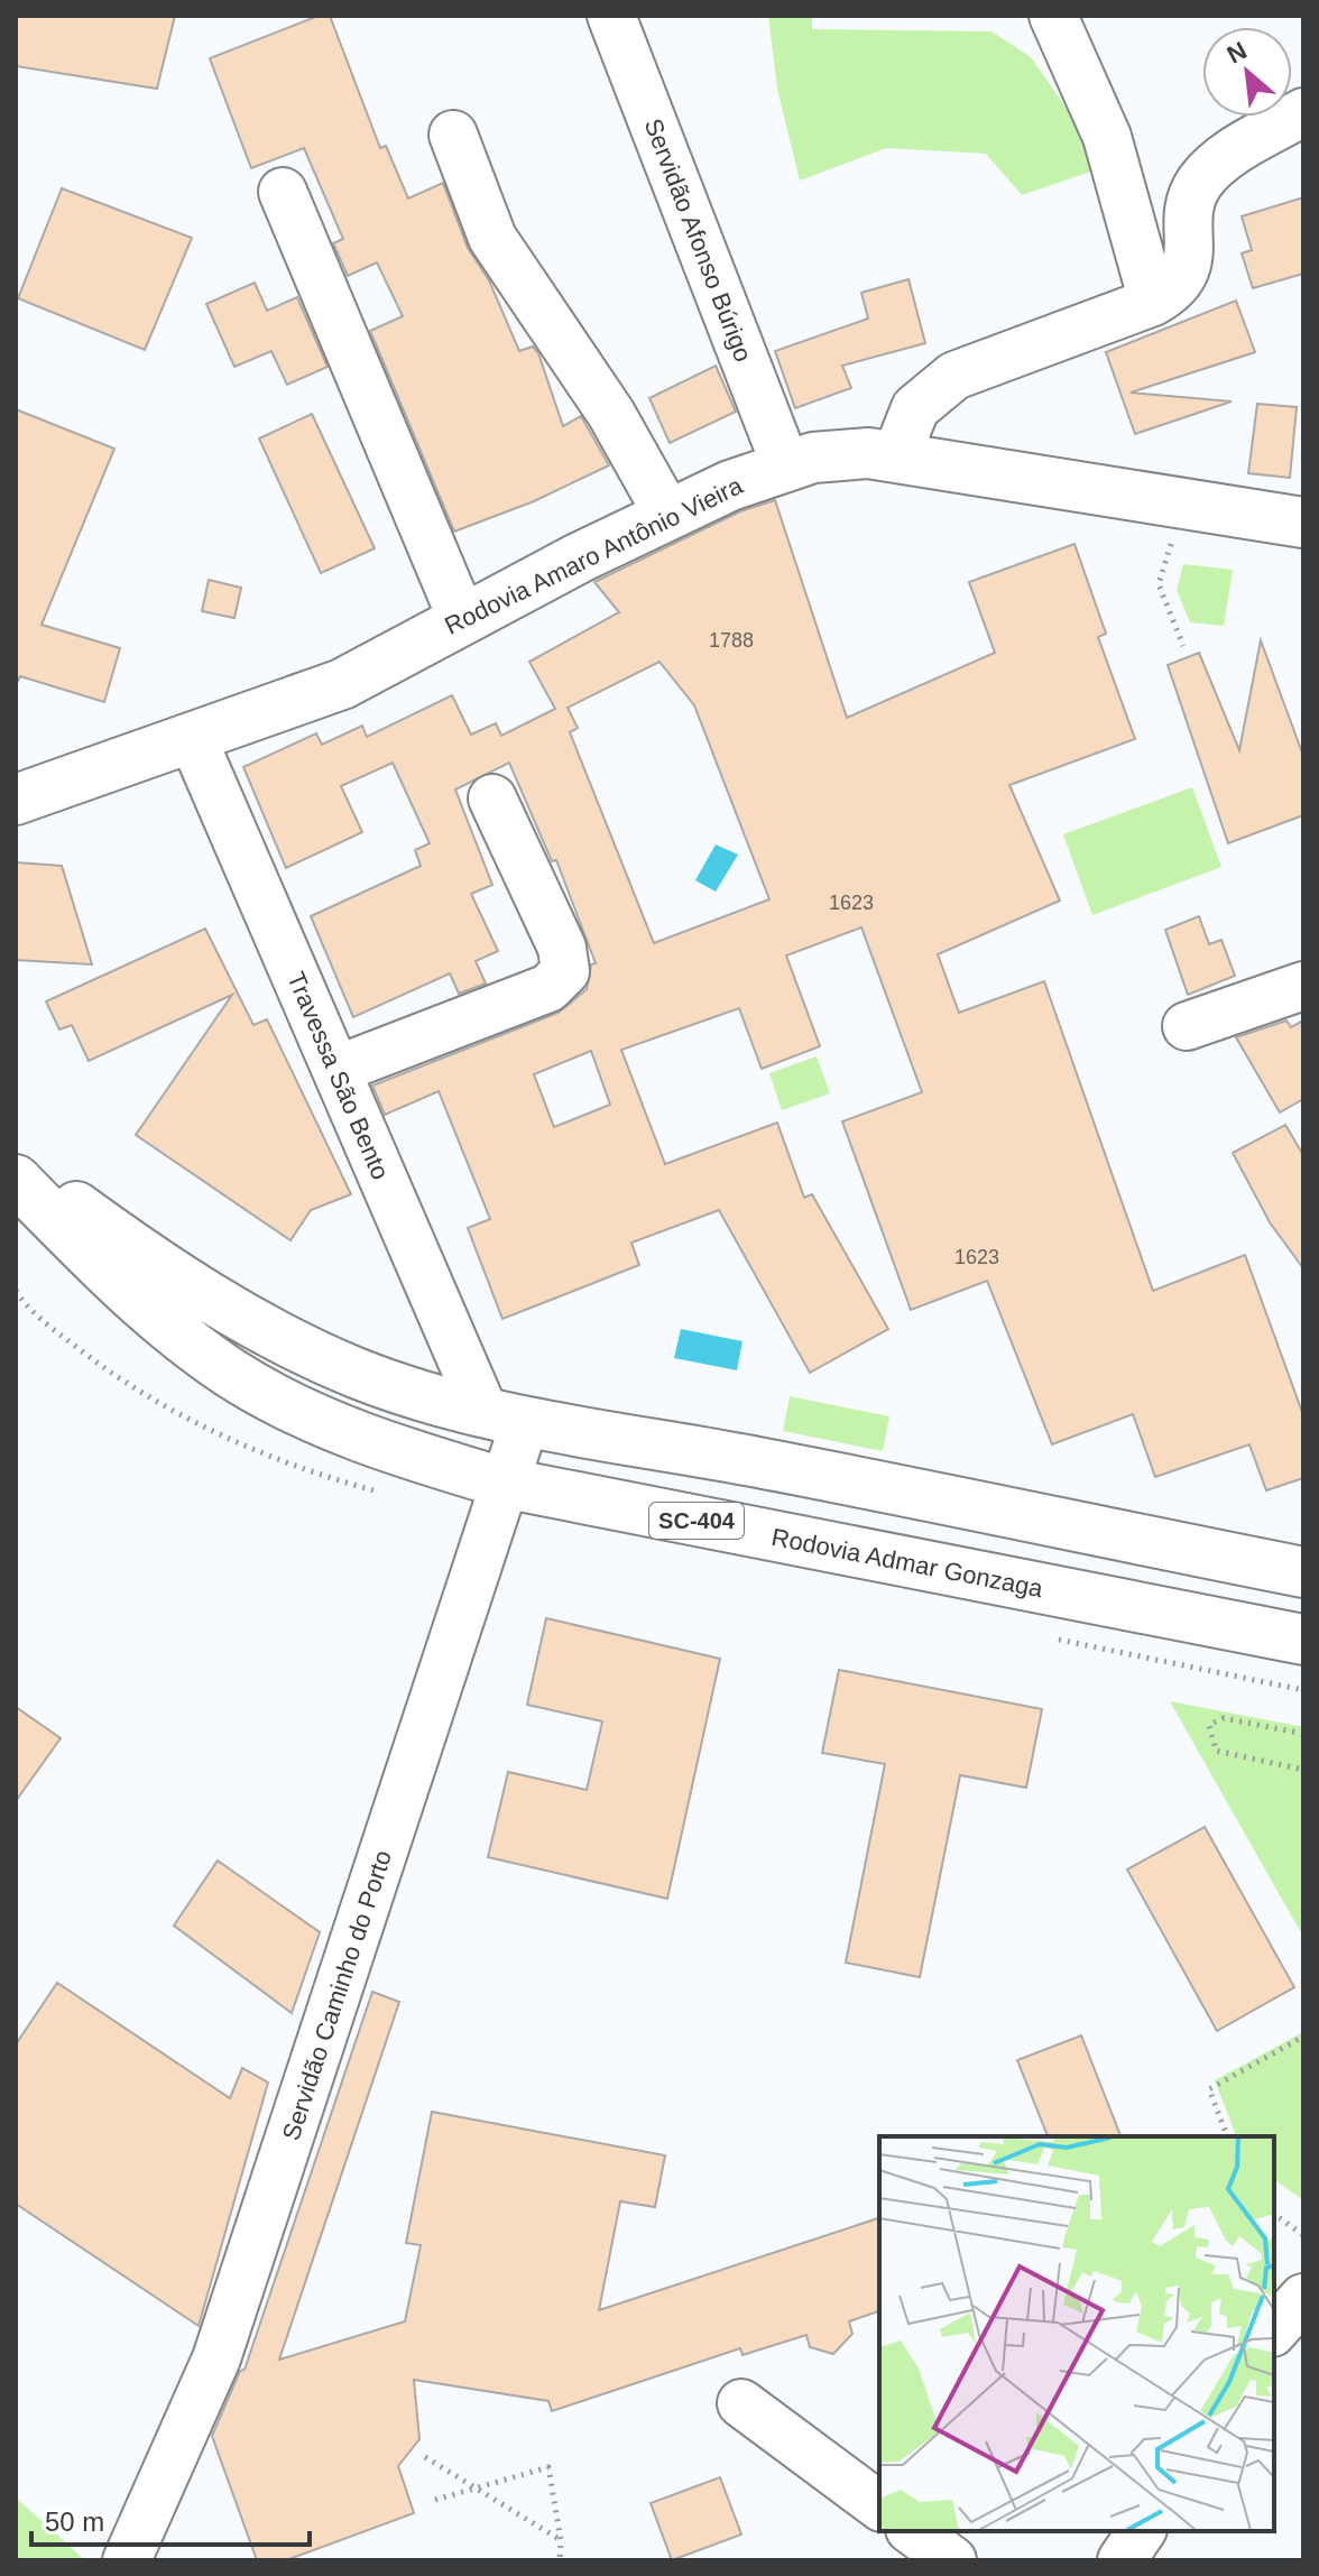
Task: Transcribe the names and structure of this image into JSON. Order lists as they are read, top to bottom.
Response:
{
  "streets": {
    "main road": ["Rodovia Amaro Antônio Vieira", "SC-404", "Rodovia Admar Gonzaga"],
    "street": ["Servidão Afonso Búrigo", "Travessa São Bento", "Servidão Caminho do Porto"]
  },
  "crossings": [
    ["Servidão Afonso Búrigo", "Rodovia Amaro Antônio Vieira"],
    ["Rodovia Amaro Antônio Vieira", "Travessa São Bento"],
    ["Travessa São Bento", "Servidão Caminho do Porto"],
    ["Rodovia Admar Gonzaga", "Servidão Caminho do Porto"]
  ],
  "house_numbers": ["1788", "1623", "1623"],
  "scale_bar": "50 m",
  "north": "top left"
}
